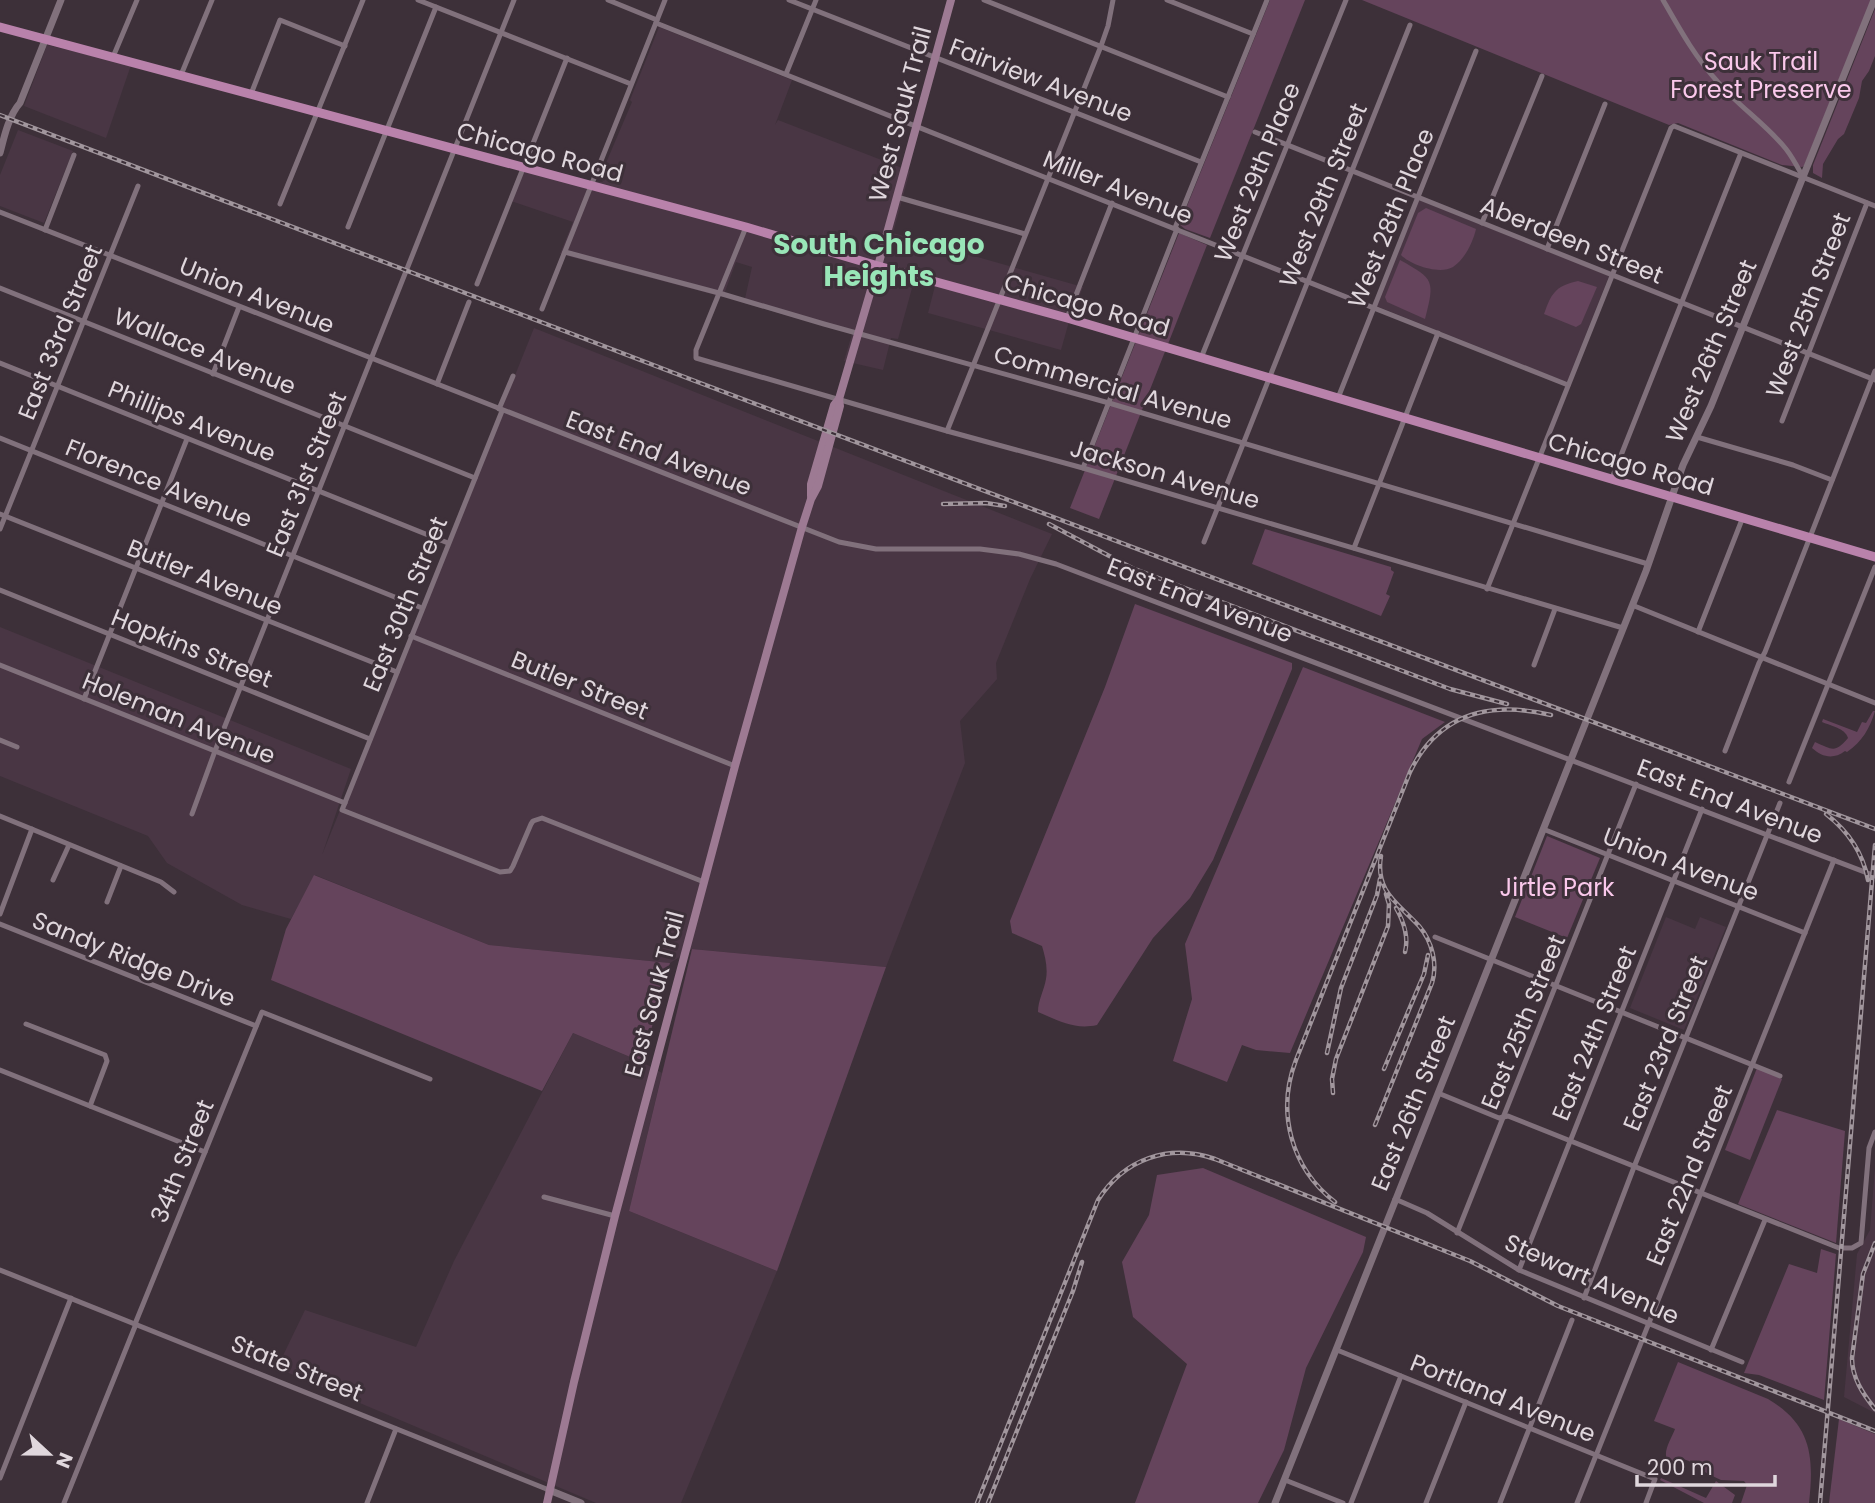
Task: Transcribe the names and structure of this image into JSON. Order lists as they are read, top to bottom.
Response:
{
  "streets": {
    "main road": ["West Sauk Trail", "Chicago Road", "East Sauk Trail"],
    "street": [
      "Fairview Avenue",
      "West 29th Place",
      "Miller Avenue",
      "West 29th Street",
      "West 28th Place",
      "Aberdeen Street",
      "Union Avenue",
      "West 25th Street",
      "East 33rd Street",
      "Wallace Avenue",
      "West 26th Street",
      "Commercial Avenue",
      "Phillips Avenue",
      "East End Avenue",
      "East 31st Street",
      "Jackson Avenue",
      "Florence Avenue",
      "Butler Avenue",
      "East 30th Street",
      "Hopkins Street",
      "Butler Street",
      "Holeman Avenue",
      "Sandy Ridge Drive",
      "East 25th Street",
      "East 24th Street",
      "East 23rd Street",
      "East 26th Street",
      "34th Street",
      "East 22nd Street",
      "Stewart Avenue",
      "State Street",
      "Portland Avenue"
    ]
  },
  "crossings": [
    ["Fairview Avenue", "West Sauk Trail"],
    ["West Sauk Trail", "Chicago Road"],
    ["West Sauk Trail", "Miller Avenue"],
    ["West Sauk Trail", "Commercial Avenue"],
    ["West Sauk Trail", "Jackson Avenue"],
    ["West Sauk Trail", "East Sauk Trail"],
    ["Chicago Road", "West 29th Place"],
    ["Chicago Road", "West 29th Street"],
    ["Chicago Road", "West 28th Place"],
    ["Chicago Road", "West 26th Street"],
    ["Chicago Road", "East 31st Street"],
    ["West 29th Place", "Miller Avenue"],
    ["West 29th Place", "Aberdeen Street"],
    ["Miller Avenue", "West 29th Street"],
    ["Miller Avenue", "West 28th Place"],
    ["West 29th Street", "Aberdeen Street"],
    ["West 29th Street", "Commercial Avenue"],
    ["West 29th Street", "Jackson Avenue"],
    ["West 28th Place", "Aberdeen Street"],
    ["Aberdeen Street", "West 25th Street"],
    ["Aberdeen Street", "West 26th Street"],
    ["Union Avenue", "East 33rd Street"],
    ["Union Avenue", "East End Avenue"],
    ["Union Avenue", "East 31st Street"],
    ["Union Avenue", "East 30th Street"],
    ["Union Avenue", "East 25th Street"],
    ["Union Avenue", "East 24th Street"],
    ["Union Avenue", "East 23rd Street"],
    ["Union Avenue", "East 26th Street"],
    ["Union Avenue", "East 22nd Street"],
    ["East 33rd Street", "Wallace Avenue"],
    ["East 33rd Street", "Phillips Avenue"],
    ["East 33rd Street", "Florence Avenue"],
    ["East 33rd Street", "Butler Avenue"],
    ["Wallace Avenue", "East 31st Street"],
    ["Wallace Avenue", "East 30th Street"],
    ["West 26th Street", "Commercial Avenue"],
    ["West 26th Street", "Jackson Avenue"],
    ["West 26th Street", "East 26th Street"],
    ["Commercial Avenue", "Jackson Avenue"],
    ["Phillips Avenue", "East 31st Street"],
    ["Phillips Avenue", "East 30th Street"],
    ["East End Avenue", "East 30th Street"],
    ["East End Avenue", "East Sauk Trail"],
    ["East End Avenue", "East 25th Street"],
    ["East End Avenue", "East 24th Street"],
    ["East End Avenue", "East 23rd Street"],
    ["East End Avenue", "East 26th Street"],
    ["East End Avenue", "East 22nd Street"],
    ["East 31st Street", "Florence Avenue"],
    ["East 31st Street", "Butler Avenue"],
    ["East 31st Street", "Hopkins Street"],
    ["East 31st Street", "Holeman Avenue"],
    ["Florence Avenue", "East 30th Street"],
    ["Butler Avenue", "East 30th Street"],
    ["East 30th Street", "Hopkins Street"],
    ["East 30th Street", "Butler Street"],
    ["East 30th Street", "Holeman Avenue"],
    ["East 30th Street", "East Sauk Trail"],
    ["Butler Street", "East Sauk Trail"],
    ["Sandy Ridge Drive", "34th Street"],
    ["East Sauk Trail", "State Street"],
    ["East 25th Street", "Stewart Avenue"],
    ["East 24th Street", "Stewart Avenue"],
    ["East 23rd Street", "Stewart Avenue"],
    ["East 26th Street", "Stewart Avenue"],
    ["East 26th Street", "Portland Avenue"],
    ["34th Street", "State Street"],
    ["East 22nd Street", "Stewart Avenue"],
    ["East 22nd Street", "Portland Avenue"]
  ],
  "districts": ["South Chicago Heights"],
  "parks": ["Sauk Trail Forest Preserve", "Jirtle Park"],
  "scale_bar": "200 m",
  "north": "right"
}
